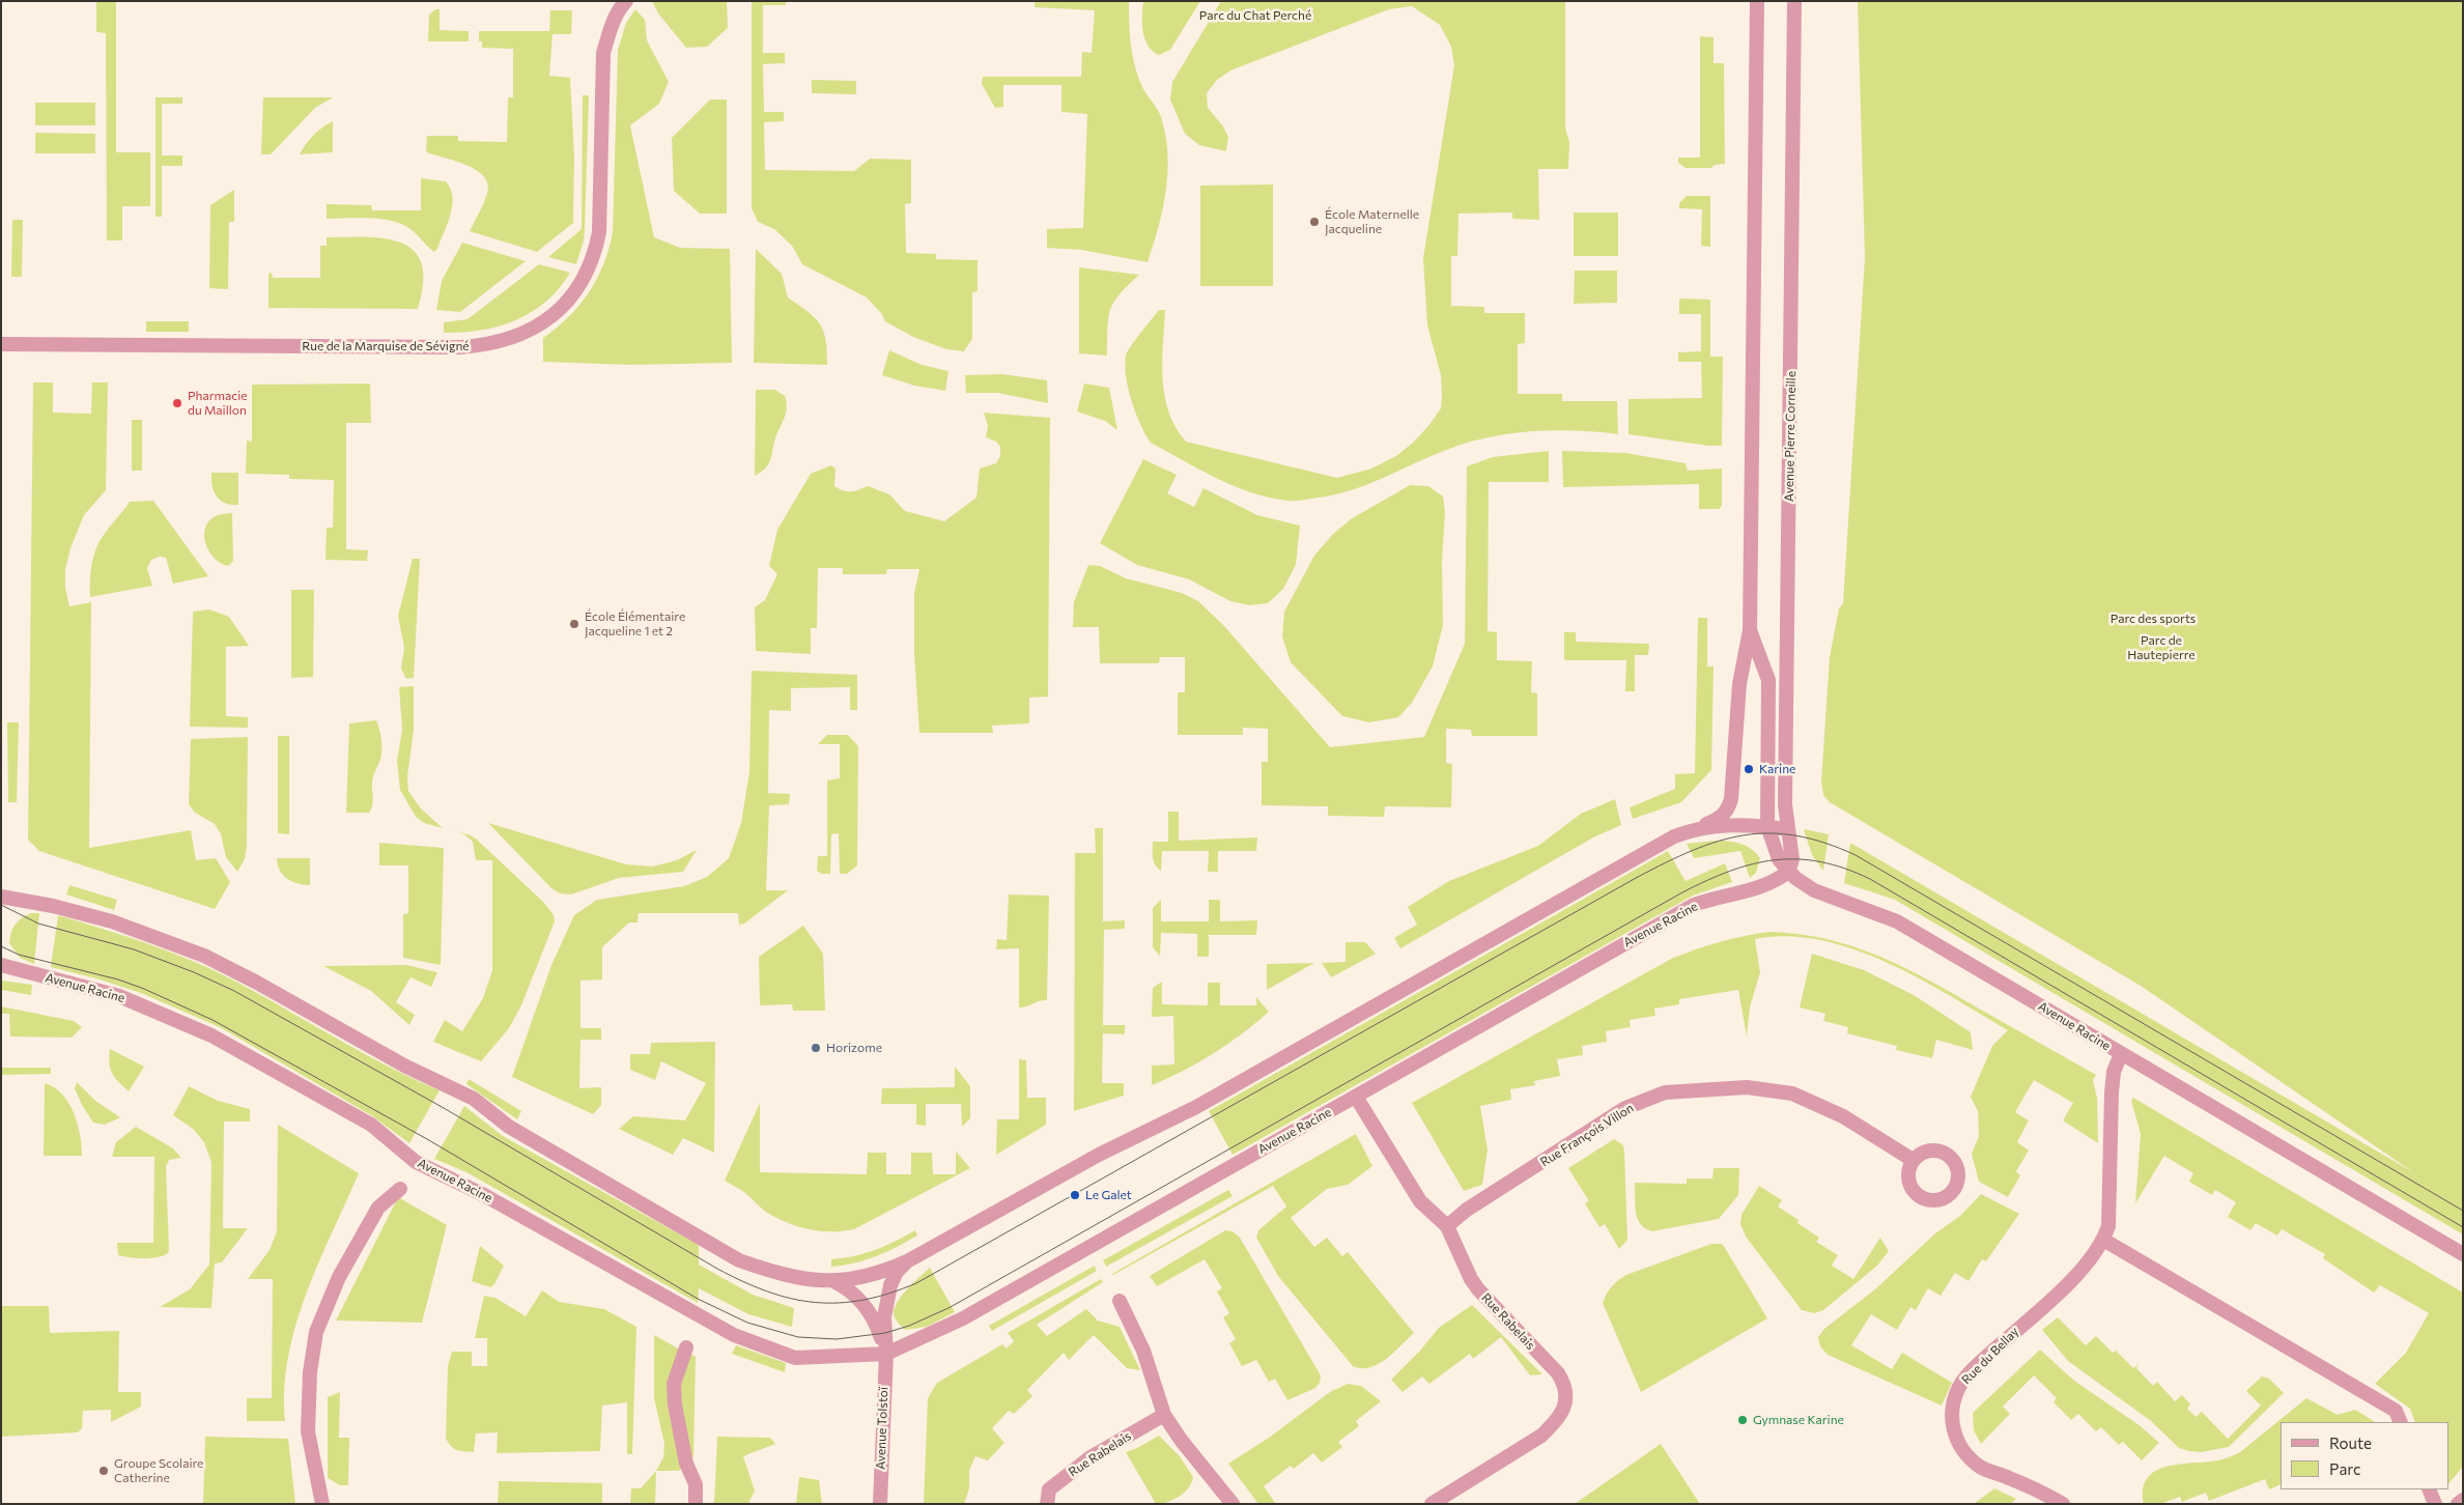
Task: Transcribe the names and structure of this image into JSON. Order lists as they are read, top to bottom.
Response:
{
  "streets": {
    "street": [
      "Rue de la Marquise de Sévigné",
      "Avenue Pierre Corneille",
      "Avenue Racine",
      "Rue François Villon",
      "Rue Rabelais",
      "Rue du Bellay",
      "Avenue Tolstoï"
    ]
  },
  "crossings": [
    ["Avenue Pierre Corneille", "Avenue Racine"],
    ["Avenue Racine", "Rue Rabelais"],
    ["Avenue Racine", "Rue du Bellay"],
    ["Avenue Racine", "Avenue Tolstoï"],
    ["Rue François Villon", "Rue Rabelais"]
  ],
  "parks": ["Parc du Chat Perché", "Parc des sports", "Parc de Hautepierre"],
  "places": [
    "École Maternelle Jacqueline",
    "Pharmacie du Maillon",
    "École Élémentaire Jacqueline 1 et 2",
    "Karine",
    "Horizome",
    "Le Galet",
    "Gymnase Karine",
    "Groupe Scolaire Catherine"
  ],
  "legend": ["Route", "Parc"]
}
